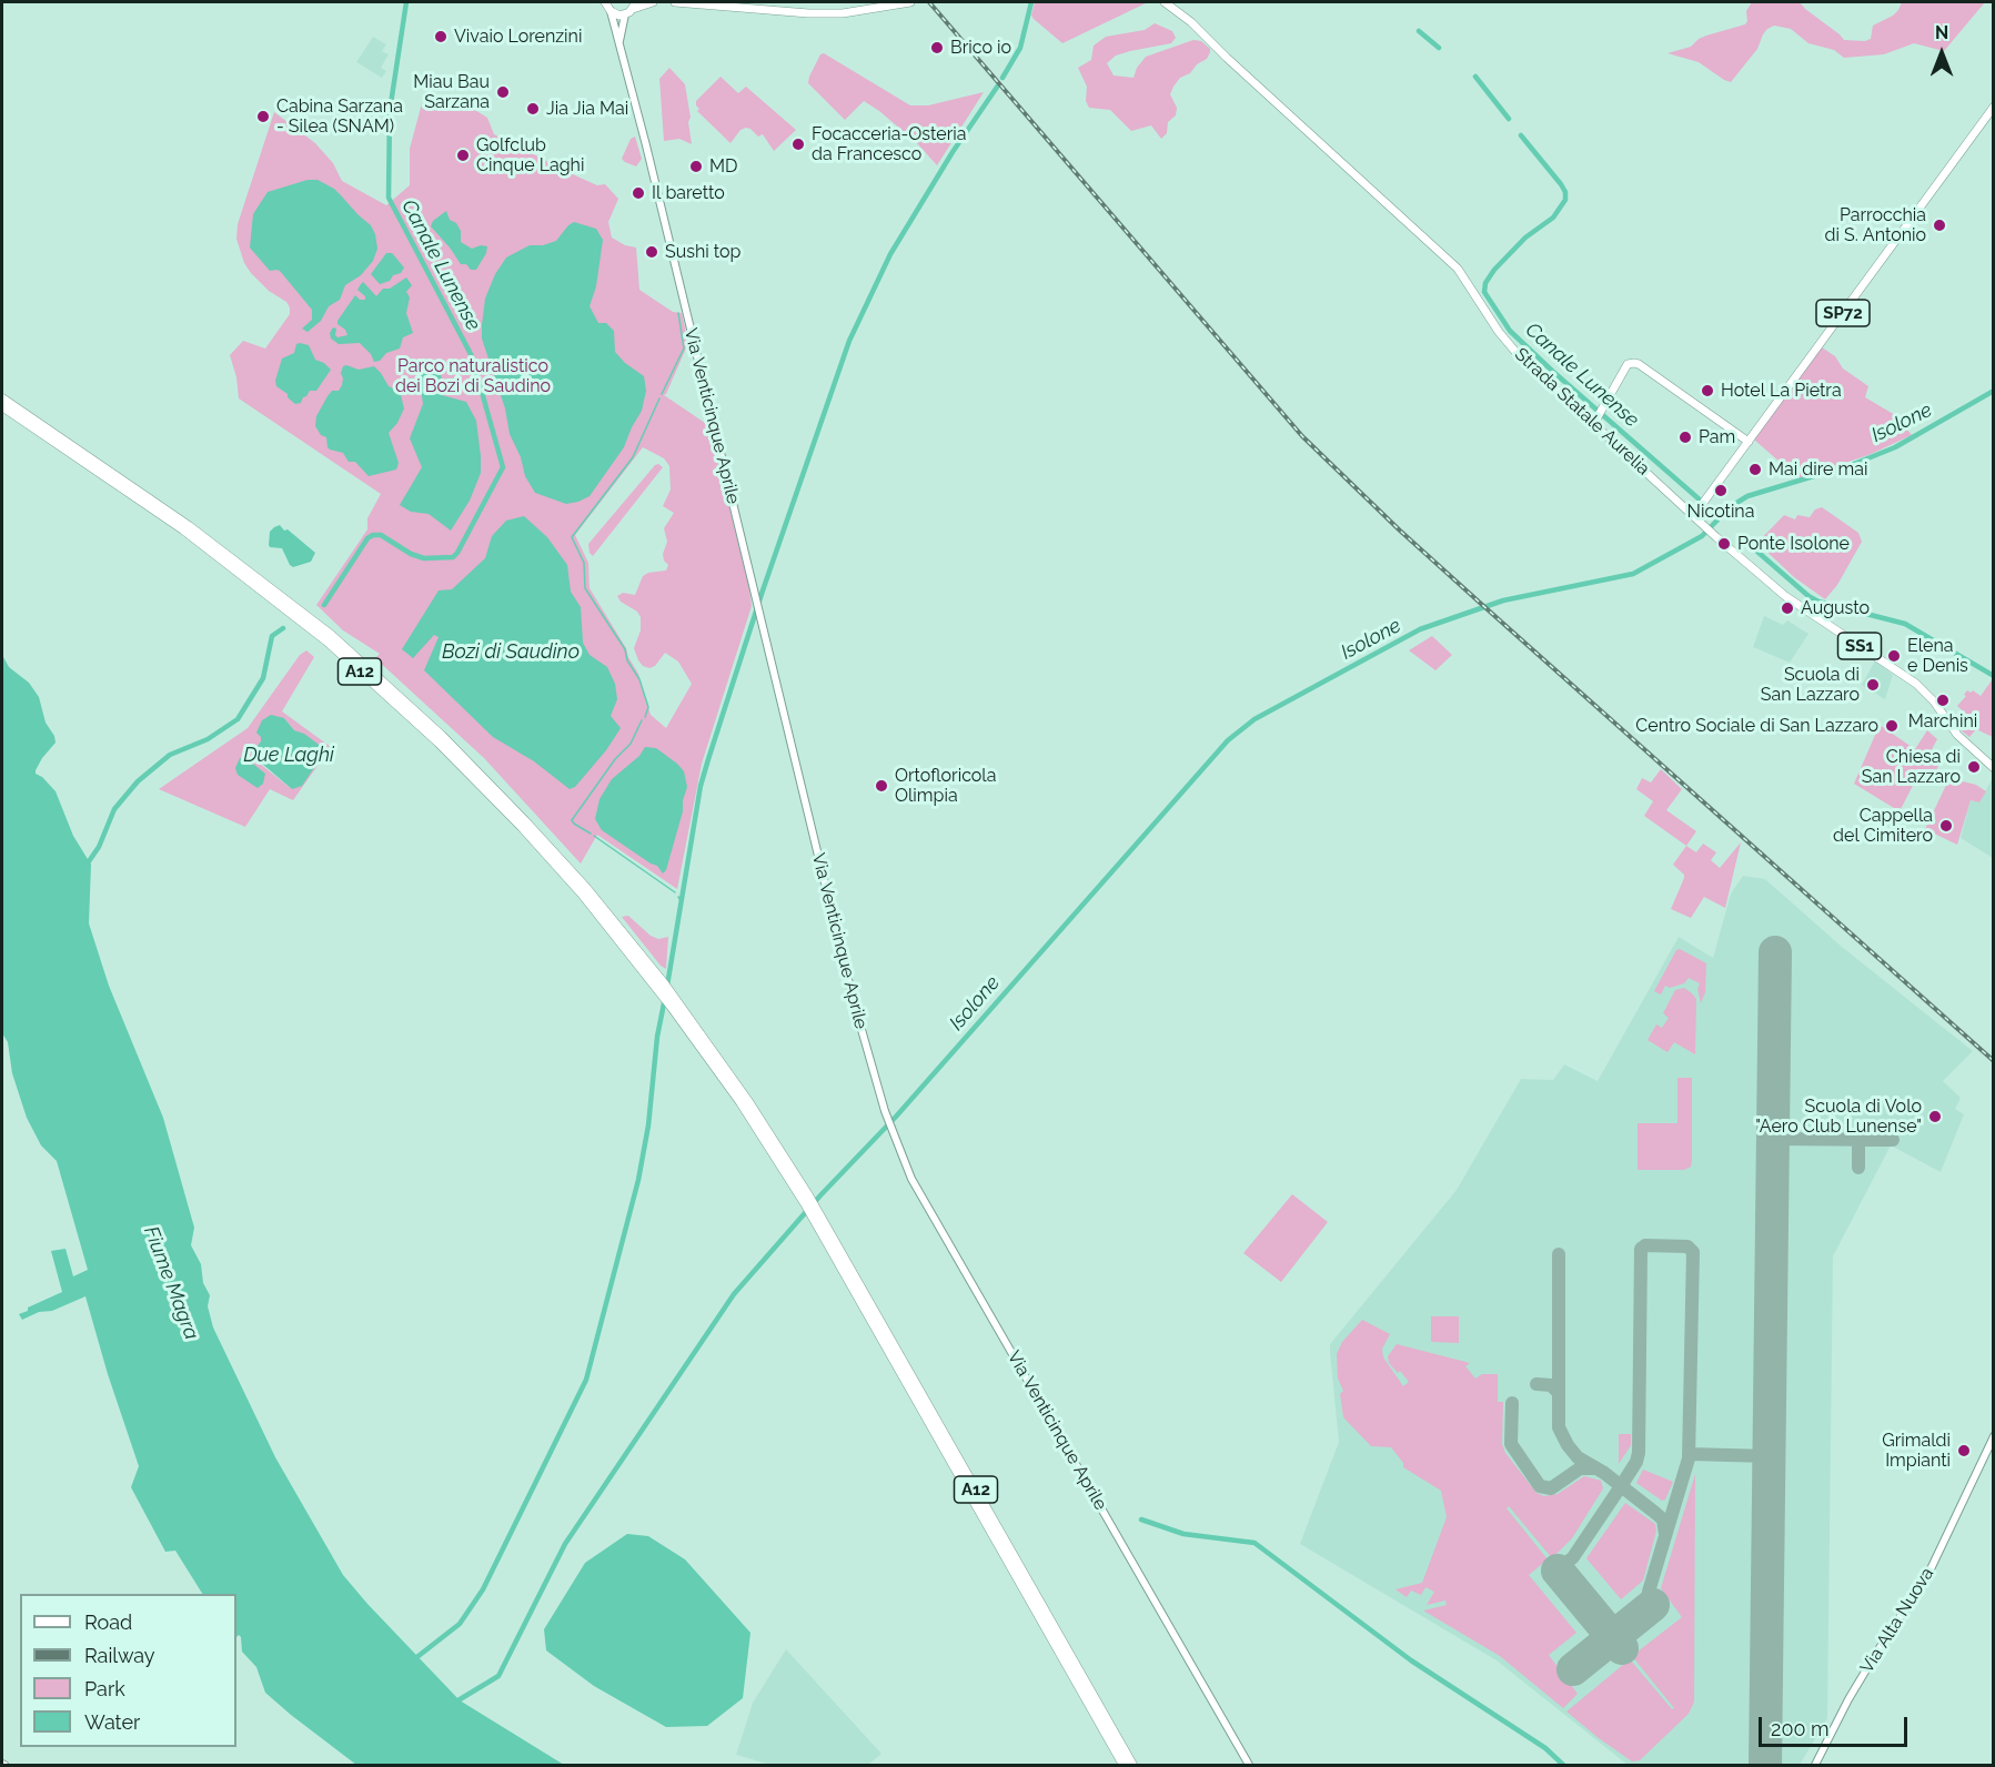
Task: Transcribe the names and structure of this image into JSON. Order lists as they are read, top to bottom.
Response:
{
  "streets": {
    "highway": ["A12"],
    "main road": [
      "SP72",
      "Strada Statale Aurelia",
      "Via Venticinque Aprile",
      "SS1",
      "Via Alta Nuova"
    ]
  },
  "crossings": [
    ["SP72", "Strada Statale Aurelia"]
  ],
  "water": [
    "Canale Lunense",
    "Isolone",
    "Bozi di Saudino",
    "Due Laghi",
    "Fiume Magra"
  ],
  "parks": ["Parco naturalistico dei Bozi di Saudino"],
  "places": [
    "Vivaio Lorenzini",
    "Brico io",
    "Miau Bau Sarzana",
    "Jia Jia Mai",
    "Cabina Sarzana - Silea (SNAM)",
    "Focacceria-Osteria da Francesco",
    "Golfclub Cinque Laghi",
    "MD",
    "Il baretto",
    "Parrocchia di S. Antonio",
    "Sushi top",
    "Hotel La Pietra",
    "Pam",
    "Mai dire mai",
    "Nicotina",
    "Ponte Isolone",
    "Augusto",
    "Elena e Denis",
    "Scuola di San Lazzaro",
    "Marchini",
    "Centro Sociale di San Lazzaro",
    "Chiesa di San Lazzaro",
    "Ortofloricola Olimpia",
    "Cappella del Cimitero",
    "Scuola di Volo \"Aero Club Lunense\"",
    "Grimaldi Impianti"
  ],
  "legend": [
    "Road",
    "Railway",
    "Park",
    "Water"
  ],
  "scale_bar": "200 m",
  "north": "top"
}
